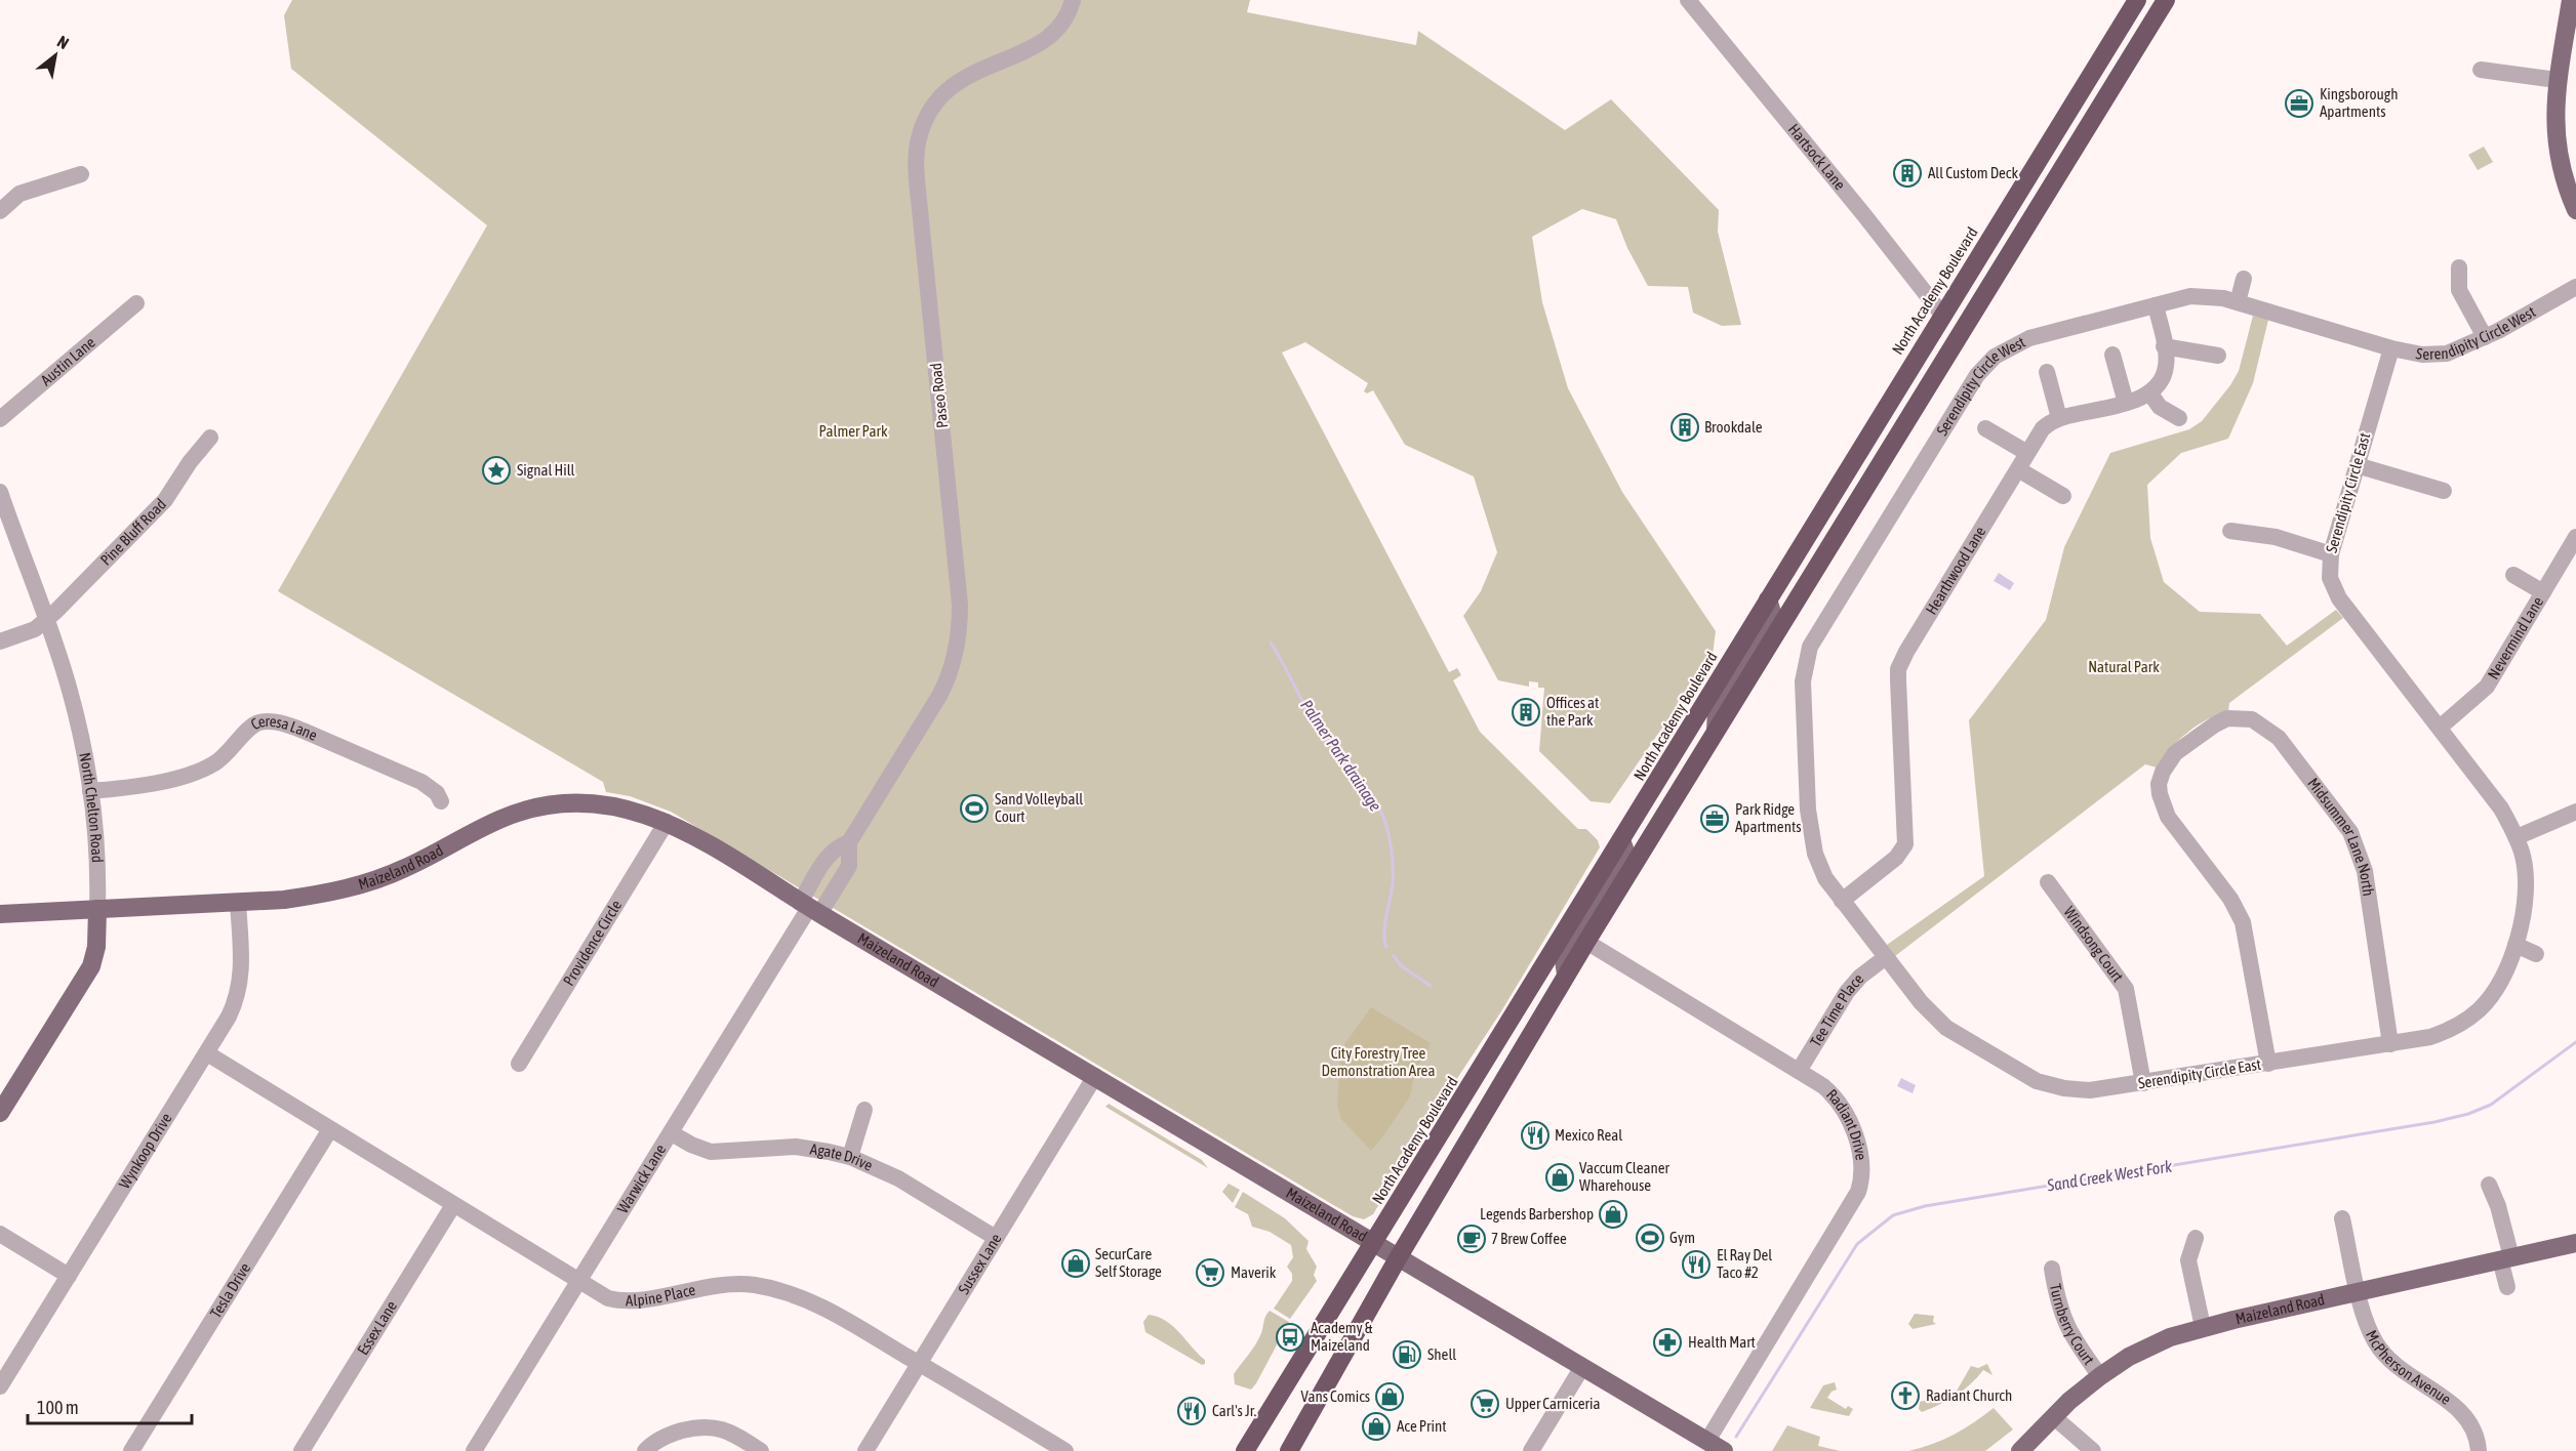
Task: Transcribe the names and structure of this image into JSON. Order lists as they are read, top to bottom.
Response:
{
  "streets": {
    "highway": ["North Academy Boulevard"],
    "main road": ["North Chelton Road", "Maizeland Road"],
    "street": [
      "Hartsock Lane",
      "Serendipity Circle West",
      "Austin Lane",
      "Paseo Road",
      "Serendipity Circle East",
      "Pine Bluff Road",
      "Hearthwood Lane",
      "Nevermind Lane",
      "Ceresa Lane",
      "Midsummer Lane North",
      "Providence Circle",
      "Windsong Court",
      "Tee Time Place",
      "Radiant Drive",
      "Wynkoop Drive",
      "Agate Drive",
      "Warwick Lane",
      "Sussex Lane",
      "Tesla Drive",
      "Alpine Place",
      "Turnberry Court",
      "Essex Lane",
      "McPherson Avenue"
    ]
  },
  "crossings": [
    ["Hartsock Lane", "North Academy Boulevard"],
    ["North Academy Boulevard", "Maizeland Road"],
    ["Serendipity Circle West", "Serendipity Circle East"],
    ["Serendipity Circle West", "Hearthwood Lane"],
    ["Serendipity Circle West", "Tee Time Place"],
    ["Paseo Road", "Maizeland Road"],
    ["Paseo Road", "Warwick Lane"],
    ["Serendipity Circle East", "Nevermind Lane"],
    ["Serendipity Circle East", "Midsummer Lane North"],
    ["Serendipity Circle East", "Windsong Court"],
    ["Serendipity Circle East", "Tee Time Place"],
    ["Pine Bluff Road", "North Chelton Road"],
    ["Ceresa Lane", "North Chelton Road"],
    ["North Chelton Road", "Maizeland Road"],
    ["Maizeland Road", "Providence Circle"],
    ["Maizeland Road", "Radiant Drive"],
    ["Maizeland Road", "Wynkoop Drive"],
    ["Maizeland Road", "Warwick Lane"],
    ["Maizeland Road", "Sussex Lane"],
    ["Maizeland Road", "Turnberry Court"],
    ["Maizeland Road", "McPherson Avenue"],
    ["Tee Time Place", "Radiant Drive"],
    ["Wynkoop Drive", "Alpine Place"],
    ["Agate Drive", "Warwick Lane"],
    ["Agate Drive", "Sussex Lane"],
    ["Warwick Lane", "Alpine Place"],
    ["Sussex Lane", "Alpine Place"],
    ["Tesla Drive", "Alpine Place"],
    ["Alpine Place", "Essex Lane"]
  ],
  "water": ["Palmer Park drainage", "Sand Creek West Fork"],
  "parks": ["Palmer Park", "Natural Park", "City Forestry Tree Demonstration Area"],
  "places": {
    "office": ["Kingsborough Apartments", "Park Ridge Apartments"],
    "building": ["All Custom Deck", "Brookdale", "Offices at the Park"],
    "place": ["Signal Hill"],
    "sports": ["Sand Volleyball Court", "Gym"],
    "restaurant": ["Mexico Real", "El Ray Del Taco #2", "Carl's Jr."],
    "shop": [
      "Vaccum Cleaner Wharehouse",
      "Legends Barbershop",
      "SecurCare Self Storage",
      "Vans Comics",
      "Ace Print"
    ],
    "cafe": ["7 Brew Coffee"],
    "supermarket": ["Maverik", "Upper Carniceria"],
    "bus stop": ["Academy & Maizeland"],
    "pharmacy": ["Health Mart"],
    "fuel station": ["Shell"],
    "church": ["Radiant Church"]
  },
  "scale_bar": "100 m",
  "north": "top right"
}
